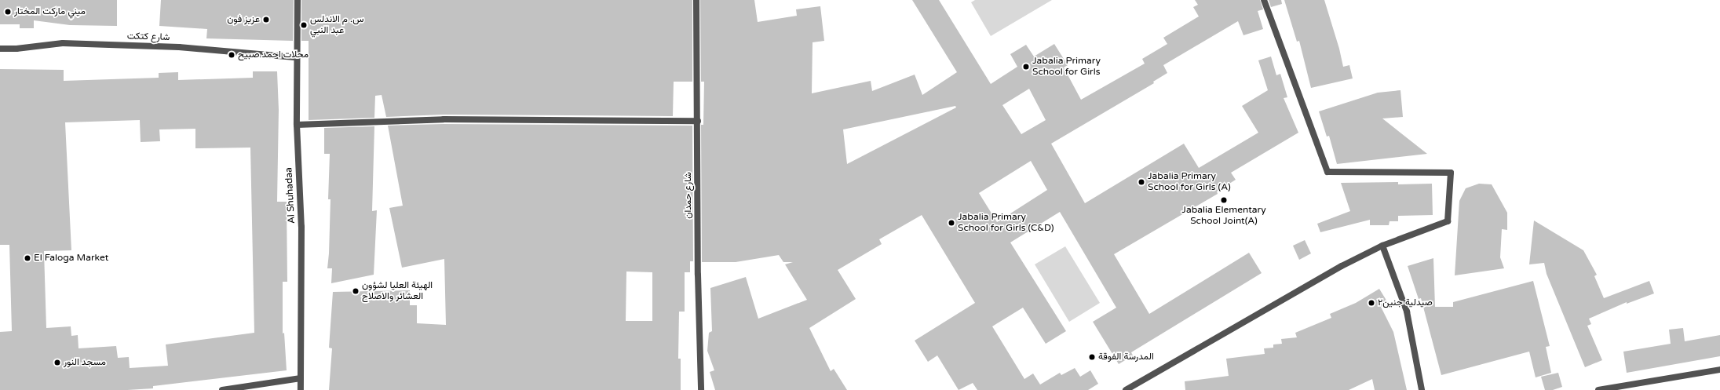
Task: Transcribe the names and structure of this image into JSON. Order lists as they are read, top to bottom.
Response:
{
  "streets": {
    "street": ["شارع كتكت", "Al Shuhadaa", "شارع حمدان"]
  },
  "crossings": [
    ["شارع كتكت", "Al Shuhadaa"]
  ],
  "places": [
    "ميني ماركت المختار",
    "عزيز فون",
    "س. م الاندلس عبد النبي",
    "محلات احمد صبيح",
    "Jabalia Primary School for Girls",
    "Jabalia Primary School for Girls (A)",
    "Jabalia Elementary School Joint(A)",
    "Jabalia Primary School for Girls (C&D)",
    "El Faloga Market",
    "الهيئة العليا لشؤون العشائر والاصلاح",
    "صيدلية جنين٢",
    "المدرسة الفوقة",
    "مسجد النور"
  ]
}
